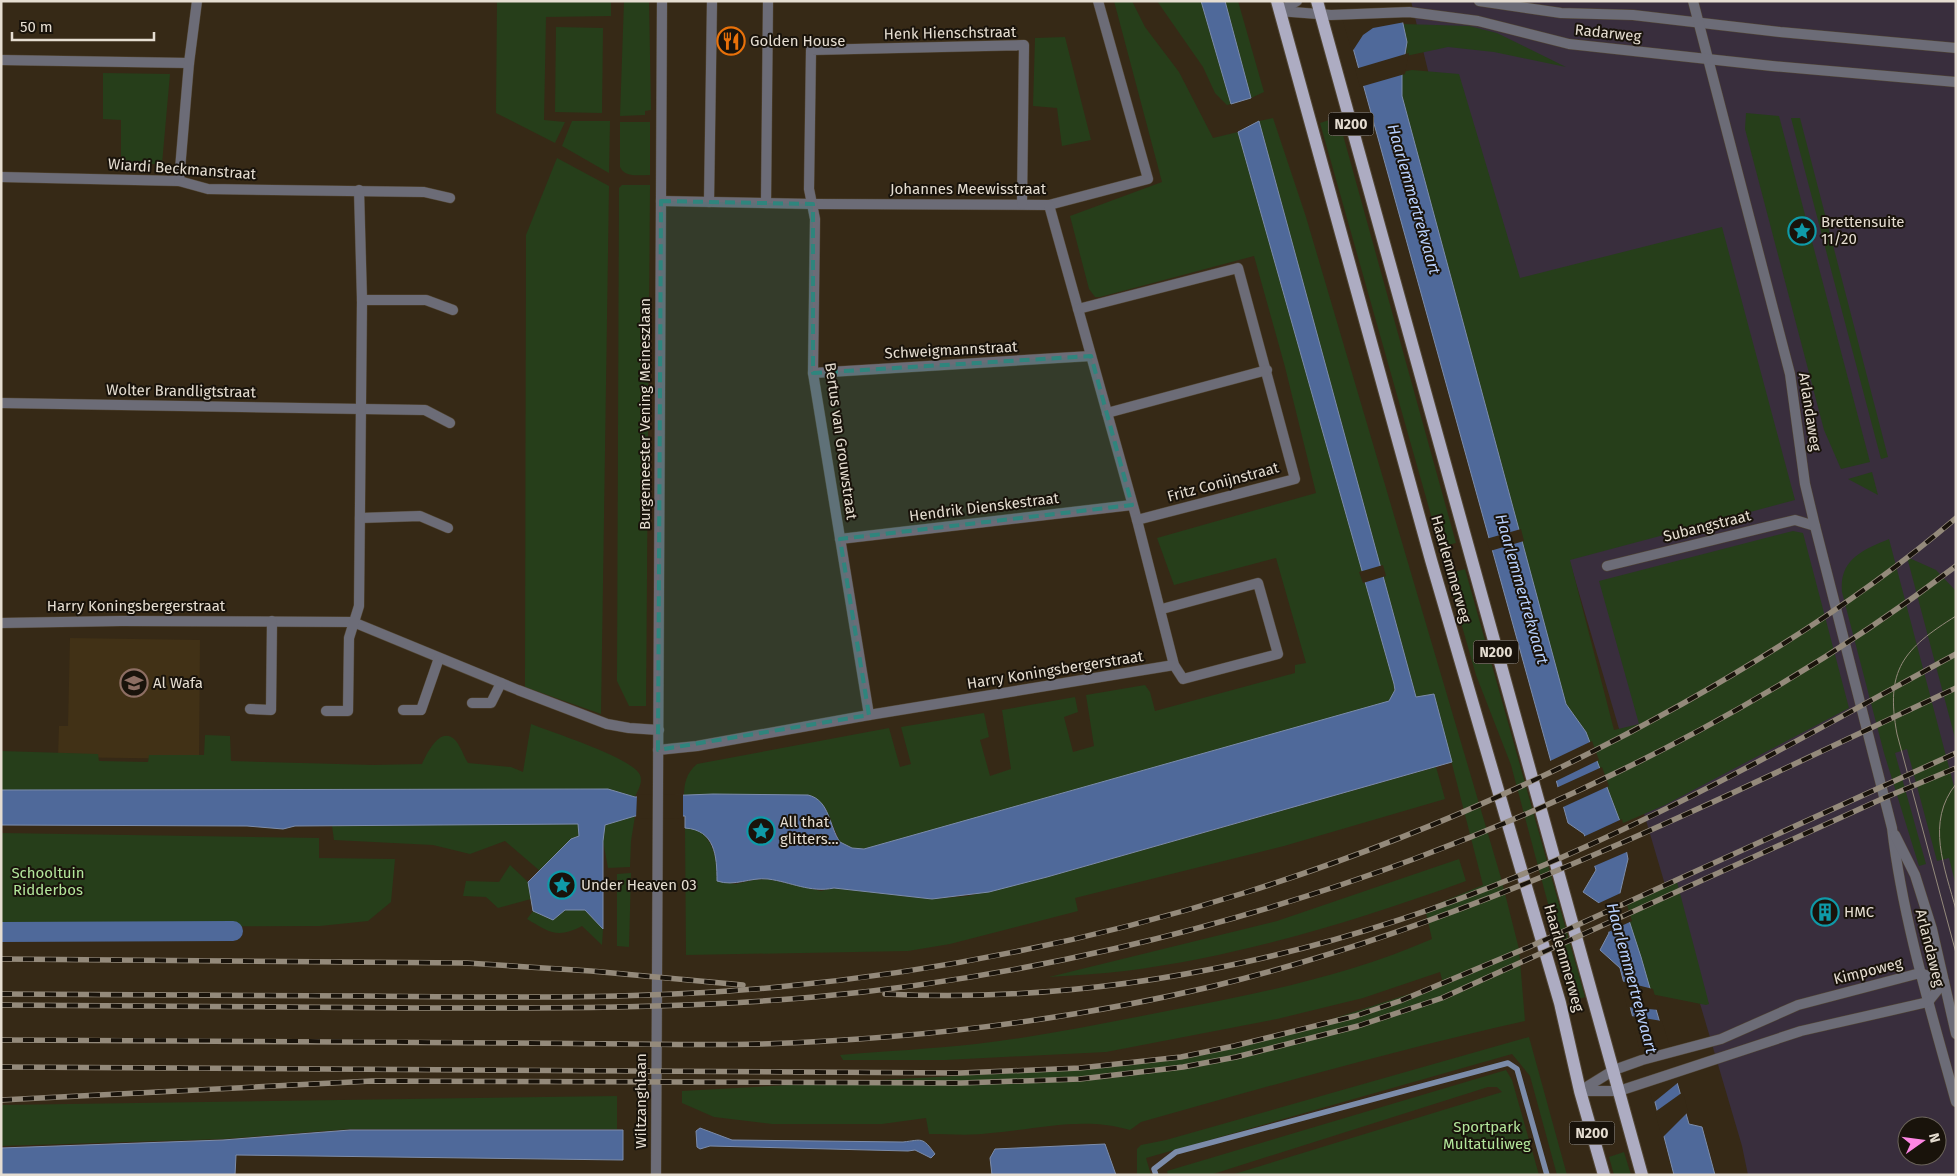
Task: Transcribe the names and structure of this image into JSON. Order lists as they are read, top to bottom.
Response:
{
  "streets": {
    "main road": ["N200", "Haarlemmerweg"],
    "street": [
      "Henk Hienschstraat",
      "Radarweg",
      "Wiardi Beckmanstraat",
      "Johannes Meewisstraat",
      "Schweigmannstraat",
      "Wolter Brandligtstraat",
      "Arlandaweg",
      "Burgemeester Vening Meineszlaan",
      "Bertus van Grouwstraat",
      "Fritz Conijnstraat",
      "Hendrik Dienskestraat",
      "Subangstraat",
      "Harry Koningsbergerstraat",
      "Kimpoweg",
      "Wiltzanghlaan"
    ]
  },
  "crossings": [
    ["Henk Hienschstraat", "Johannes Meewisstraat"],
    ["Henk Hienschstraat", "Bertus van Grouwstraat"],
    ["Radarweg", "Arlandaweg"],
    ["Radarweg", "Haarlemmerweg"],
    ["Johannes Meewisstraat", "Burgemeester Vening Meineszlaan"],
    ["Johannes Meewisstraat", "Bertus van Grouwstraat"],
    ["Schweigmannstraat", "Bertus van Grouwstraat"],
    ["Arlandaweg", "Subangstraat"],
    ["Arlandaweg", "Kimpoweg"],
    ["Burgemeester Vening Meineszlaan", "Harry Koningsbergerstraat"],
    ["Burgemeester Vening Meineszlaan", "Wiltzanghlaan"],
    ["Bertus van Grouwstraat", "Hendrik Dienskestraat"],
    ["Bertus van Grouwstraat", "Harry Koningsbergerstraat"],
    ["Haarlemmerweg", "Kimpoweg"]
  ],
  "water": ["Haarlemmertrekvaart"],
  "parks": ["Schooltuin Ridderbos", "Sportpark Multatuliweg"],
  "places": {
    "restaurant": ["Golden House"],
    "place": ["Brettensuite 11/20", "All that glitters...", "Under Heaven 03"],
    "school or university": ["Al Wafa"],
    "building": ["HMC"]
  },
  "scale_bar": "50 m",
  "north": "right"
}
